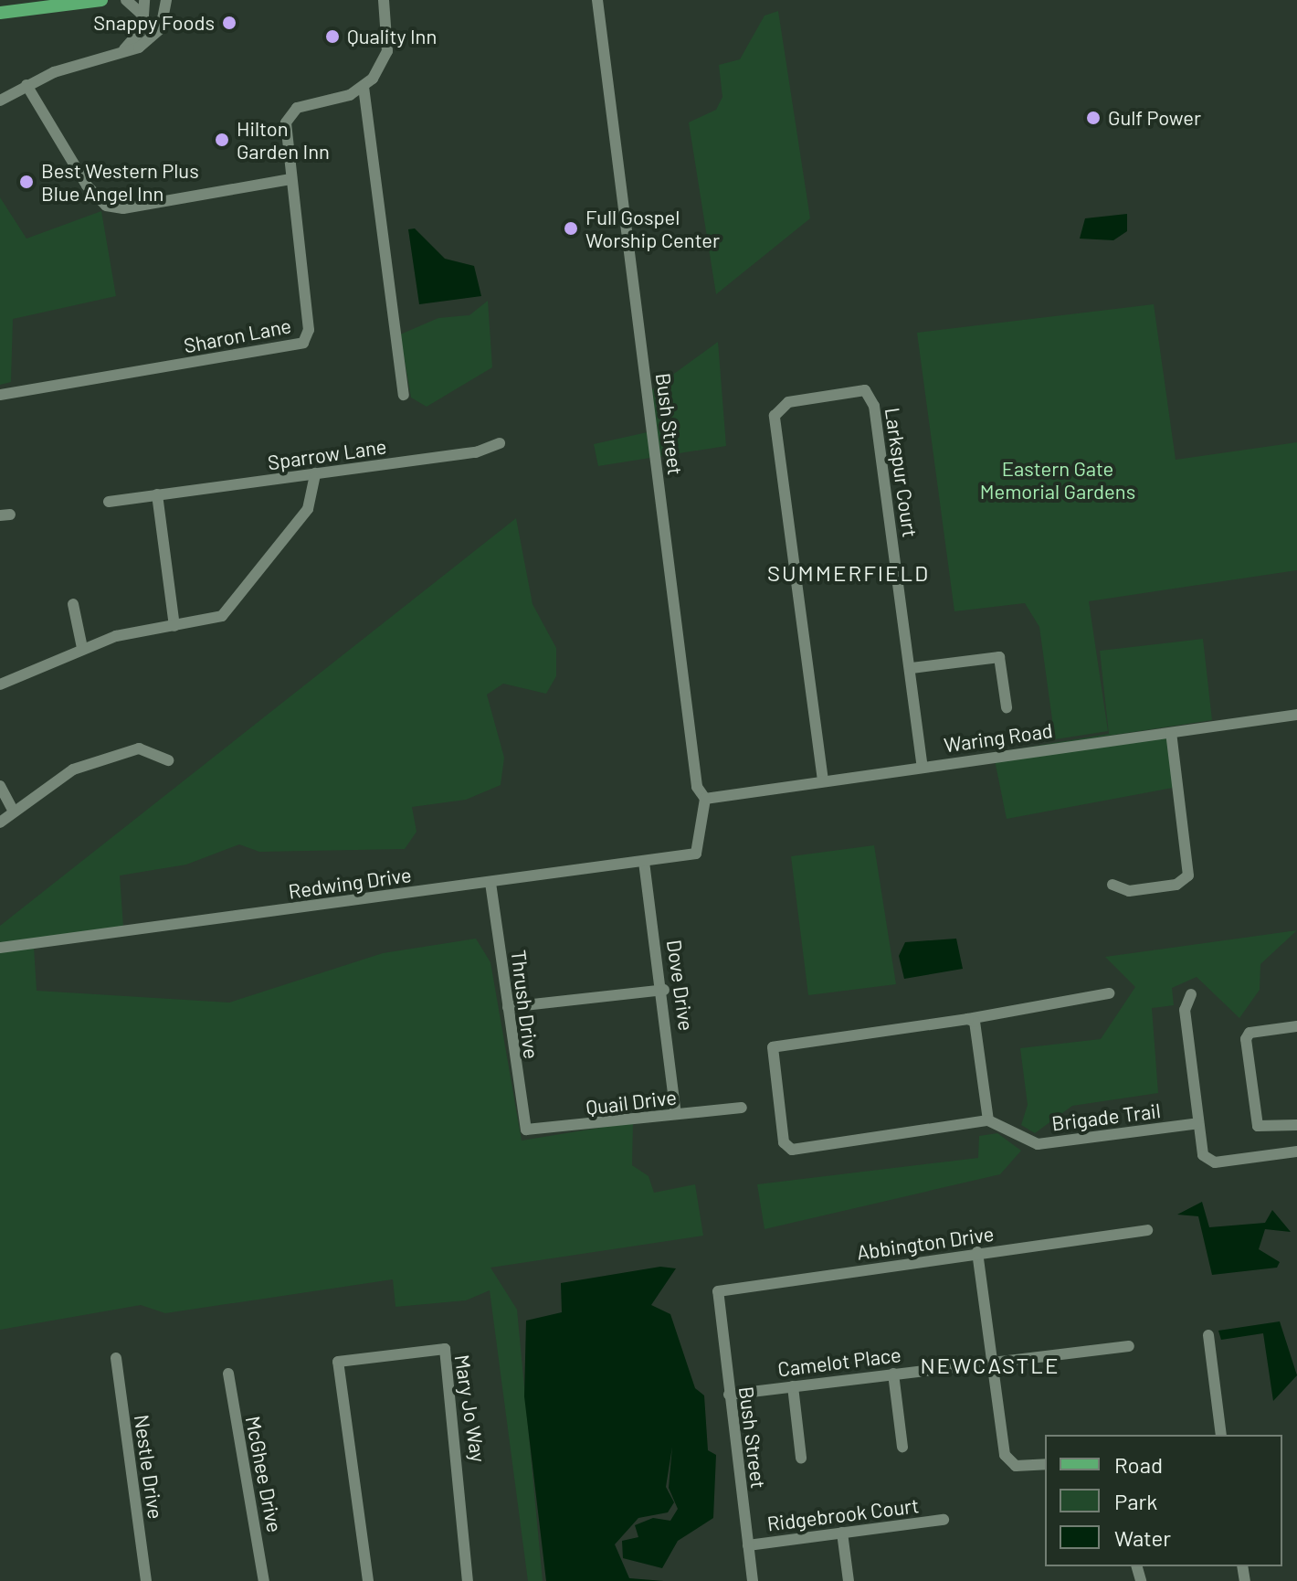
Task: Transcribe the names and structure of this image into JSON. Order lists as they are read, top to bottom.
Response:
{
  "streets": {
    "street": [
      "Sharon Lane",
      "Bush Street",
      "Sparrow Lane",
      "Larkspur Court",
      "Waring Road",
      "Redwing Drive",
      "Dove Drive",
      "Thrush Drive",
      "Quail Drive",
      "Brigade Trail",
      "Abbington Drive",
      "Camelot Place",
      "Mary Jo Way",
      "Nestle Drive",
      "McGhee Drive",
      "Ridgebrook Court"
    ]
  },
  "crossings": [
    ["Bush Street", "Waring Road"],
    ["Bush Street", "Redwing Drive"],
    ["Bush Street", "Abbington Drive"],
    ["Bush Street", "Camelot Place"],
    ["Bush Street", "Ridgebrook Court"],
    ["Larkspur Court", "Waring Road"],
    ["Redwing Drive", "Dove Drive"],
    ["Redwing Drive", "Thrush Drive"],
    ["Dove Drive", "Quail Drive"],
    ["Thrush Drive", "Quail Drive"]
  ],
  "districts": ["SUMMERFIELD", "NEWCASTLE"],
  "parks": ["Eastern Gate Memorial Gardens"],
  "places": [
    "Snappy Foods",
    "Quality Inn",
    "Gulf Power",
    "Hilton Garden Inn",
    "Best Western Plus Blue Angel Inn",
    "Full Gospel Worship Center"
  ],
  "legend": ["Road", "Park", "Water"]
}
